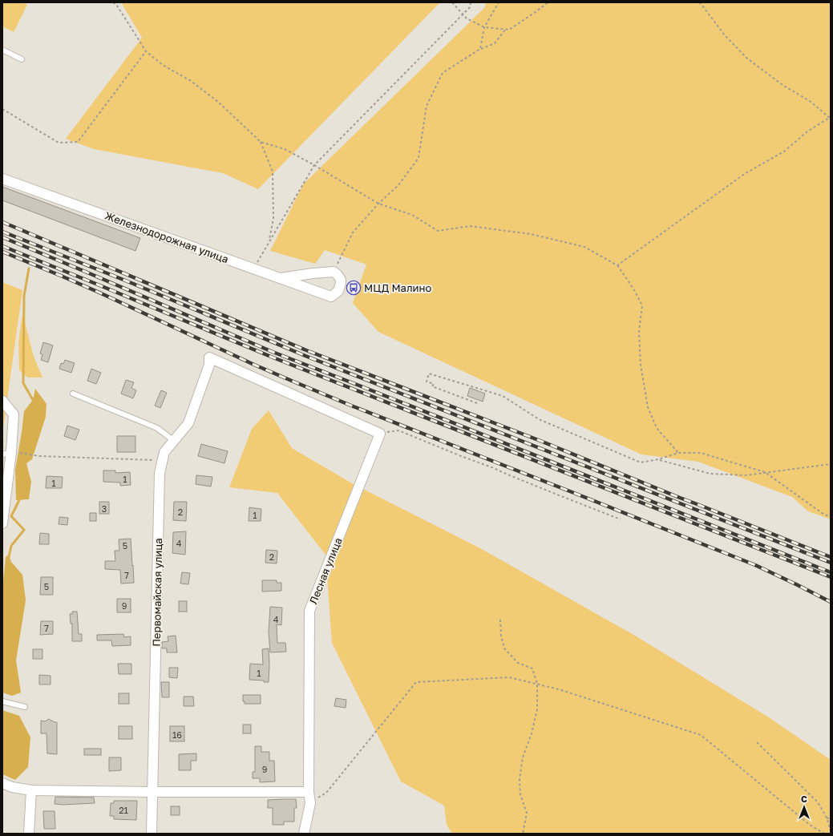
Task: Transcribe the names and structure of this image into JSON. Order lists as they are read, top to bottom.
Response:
{
  "streets": {
    "street": ["Железнодорожная улица", "Лесная улица", "Первомайская улица"]
  },
  "crossings": [
    ["Лесная улица", "Первомайская улица"]
  ],
  "places": {
    "bus stop": ["МЦД Малино"]
  },
  "house_numbers": [
    "1",
    "1",
    "3",
    "2",
    "1",
    "4",
    "5",
    "2",
    "7",
    "5",
    "9",
    "4",
    "7",
    "1",
    "16",
    "9",
    "21"
  ],
  "north": "top"
}
